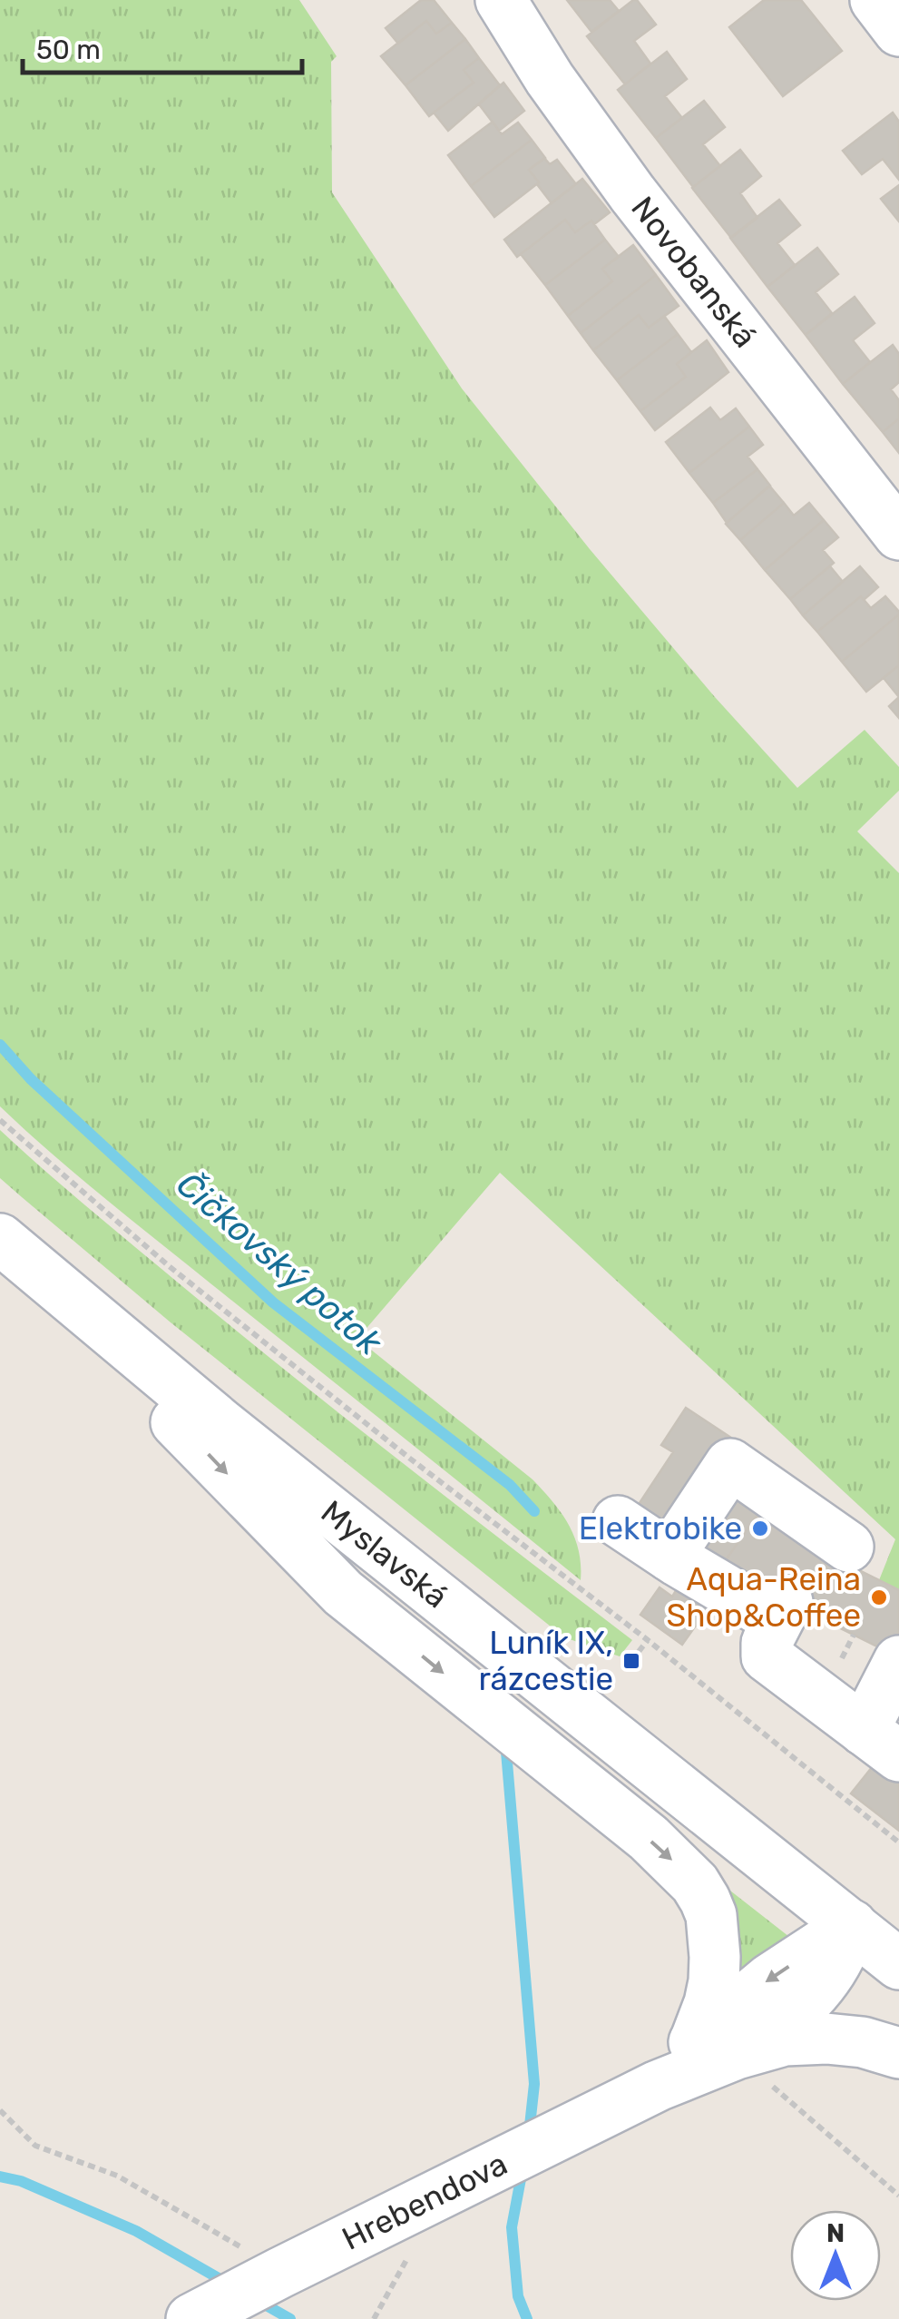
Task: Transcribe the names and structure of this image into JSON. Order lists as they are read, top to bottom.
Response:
{
  "streets": {
    "street": ["Novobanská", "Myslavská", "Hrebendova"]
  },
  "water": ["Čičkovský potok"],
  "places": {
    "other": ["Elektrobike", "Aqua-Reina Shop&Coffee"],
    "transit": ["Luník IX, rázcestie"]
  },
  "scale_bar": "50 m",
  "north": "top"
}
